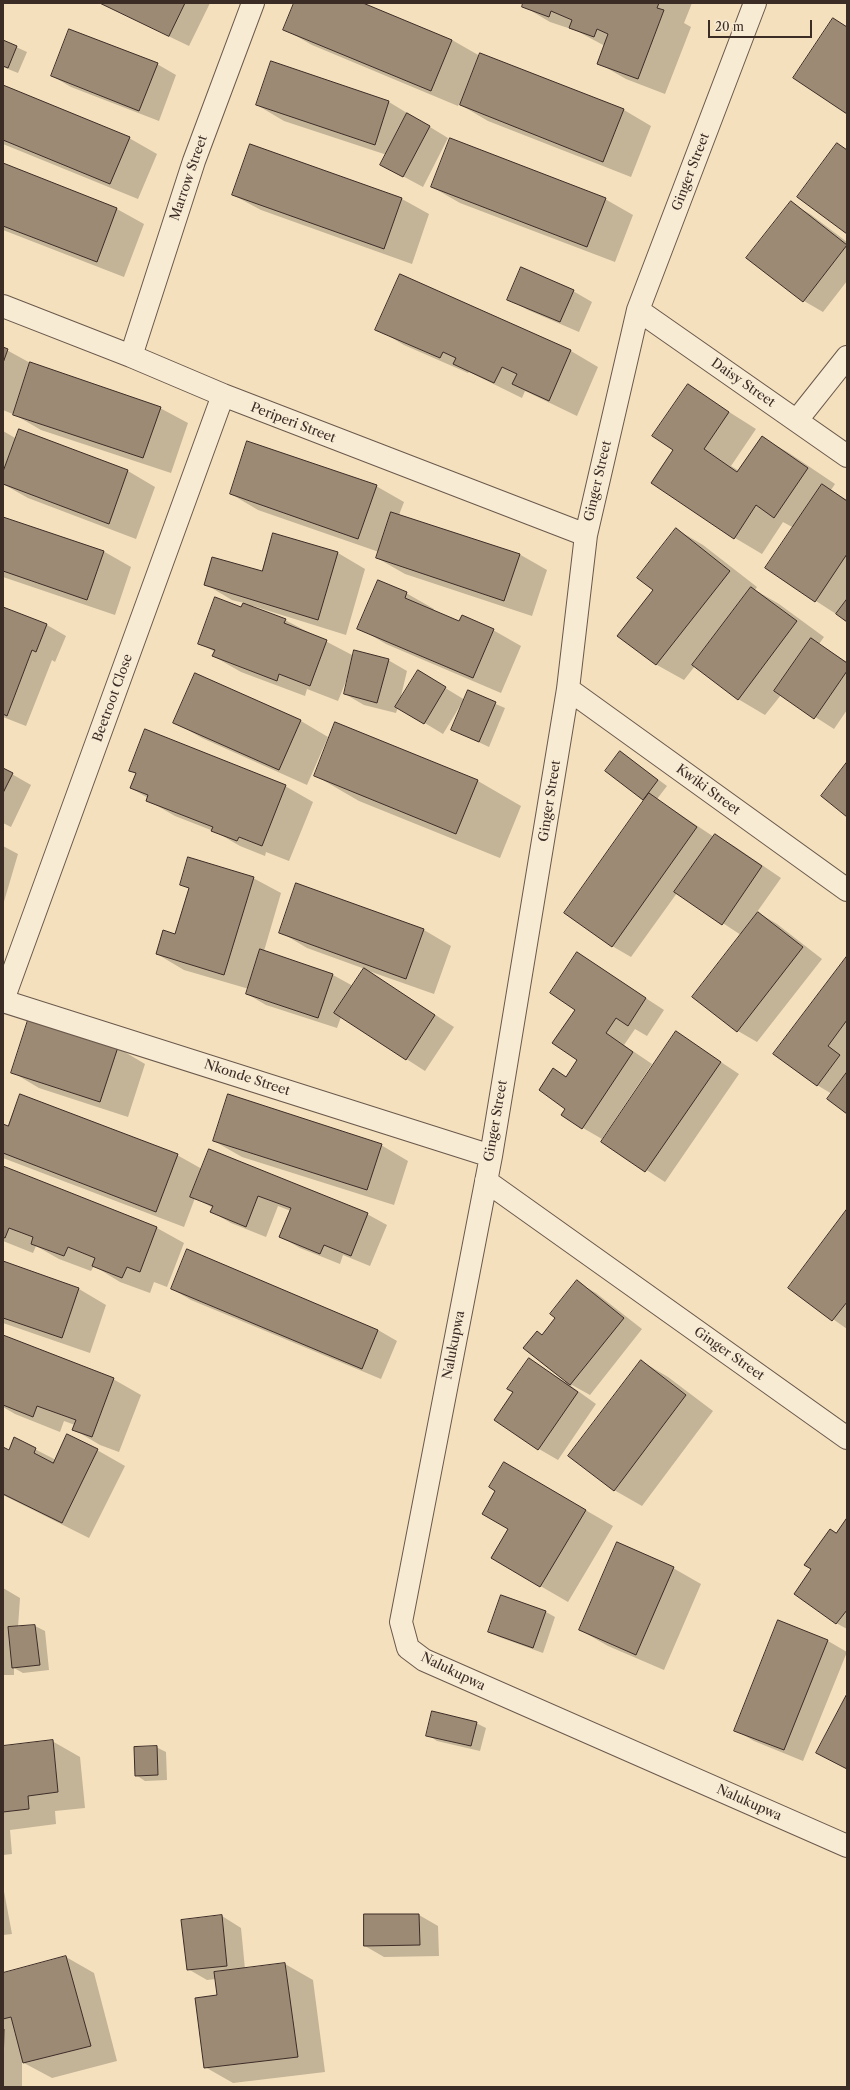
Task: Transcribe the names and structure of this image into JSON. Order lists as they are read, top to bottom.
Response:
{
  "streets": {
    "street": [
      "Ginger Street",
      "Marrow Street",
      "Daisy Street",
      "Periperi Street",
      "Beetroot Close",
      "Kwiki Street",
      "Nkonde Street",
      "Nalukupwa"
    ]
  },
  "crossings": [
    ["Ginger Street", "Daisy Street"],
    ["Ginger Street", "Periperi Street"],
    ["Ginger Street", "Kwiki Street"],
    ["Ginger Street", "Nkonde Street"],
    ["Ginger Street", "Nalukupwa"],
    ["Marrow Street", "Periperi Street"],
    ["Periperi Street", "Beetroot Close"],
    ["Beetroot Close", "Nkonde Street"]
  ],
  "scale_bar": "20 m"
}
